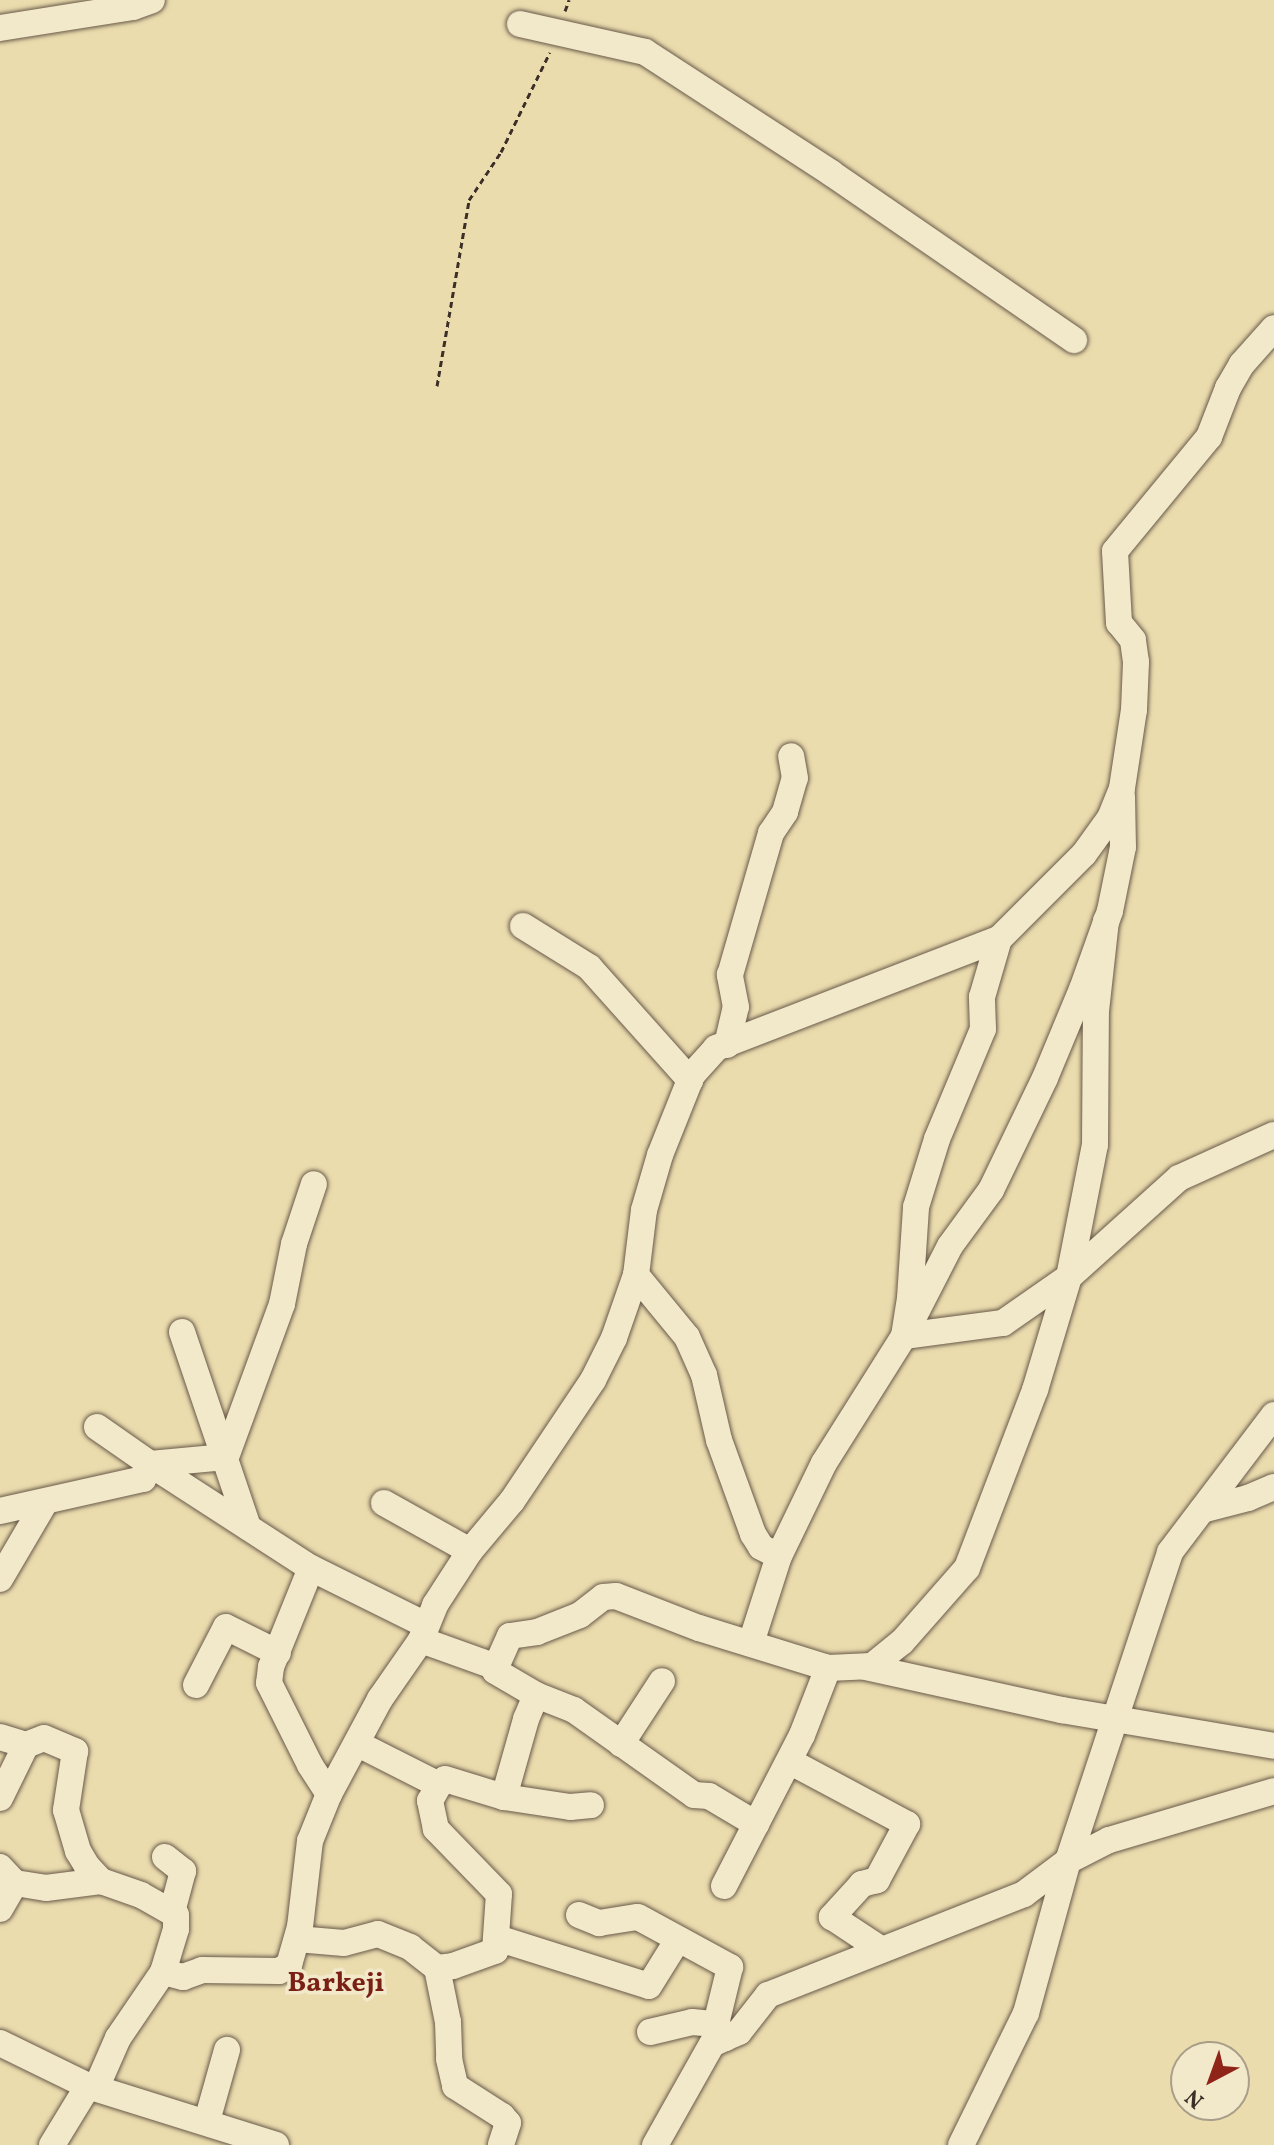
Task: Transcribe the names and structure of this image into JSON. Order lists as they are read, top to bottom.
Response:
{
  "districts": ["Barkeji"],
  "north": "bottom left"
}
